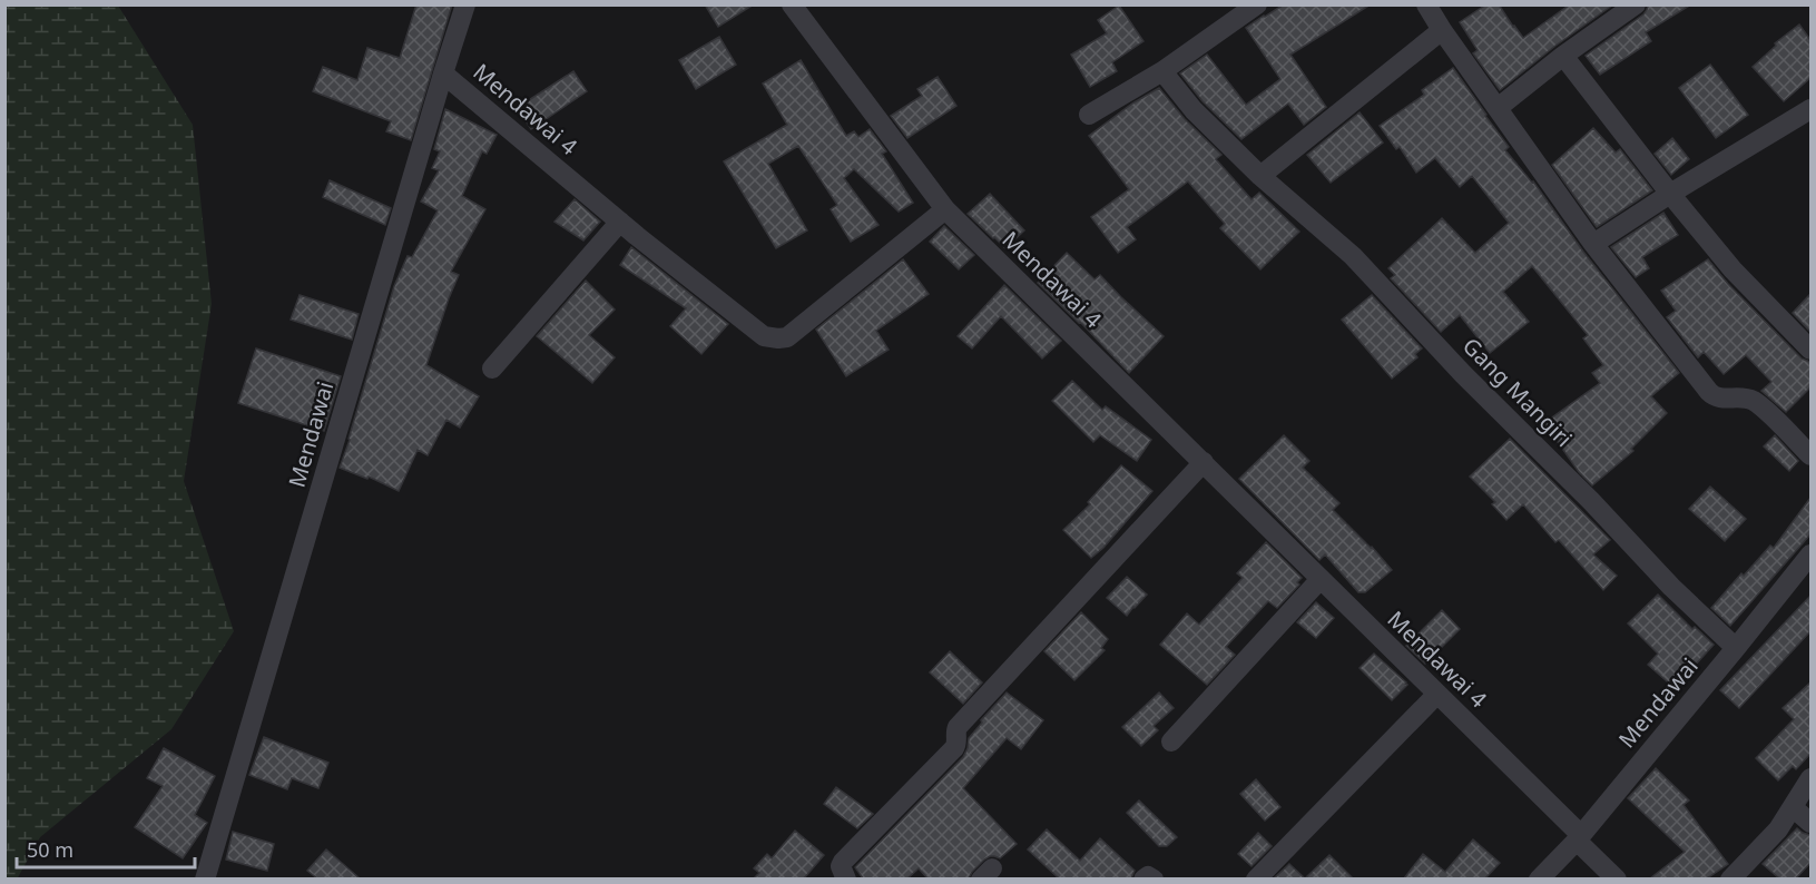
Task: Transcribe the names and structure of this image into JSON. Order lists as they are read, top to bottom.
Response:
{
  "streets": {
    "street": ["Mendawai 4", "Gang Mangiri", "Mendawai"]
  },
  "crossings": [
    ["Mendawai 4", "Mendawai"],
    ["Gang Mangiri", "Mendawai"]
  ],
  "scale_bar": "50 m"
}
